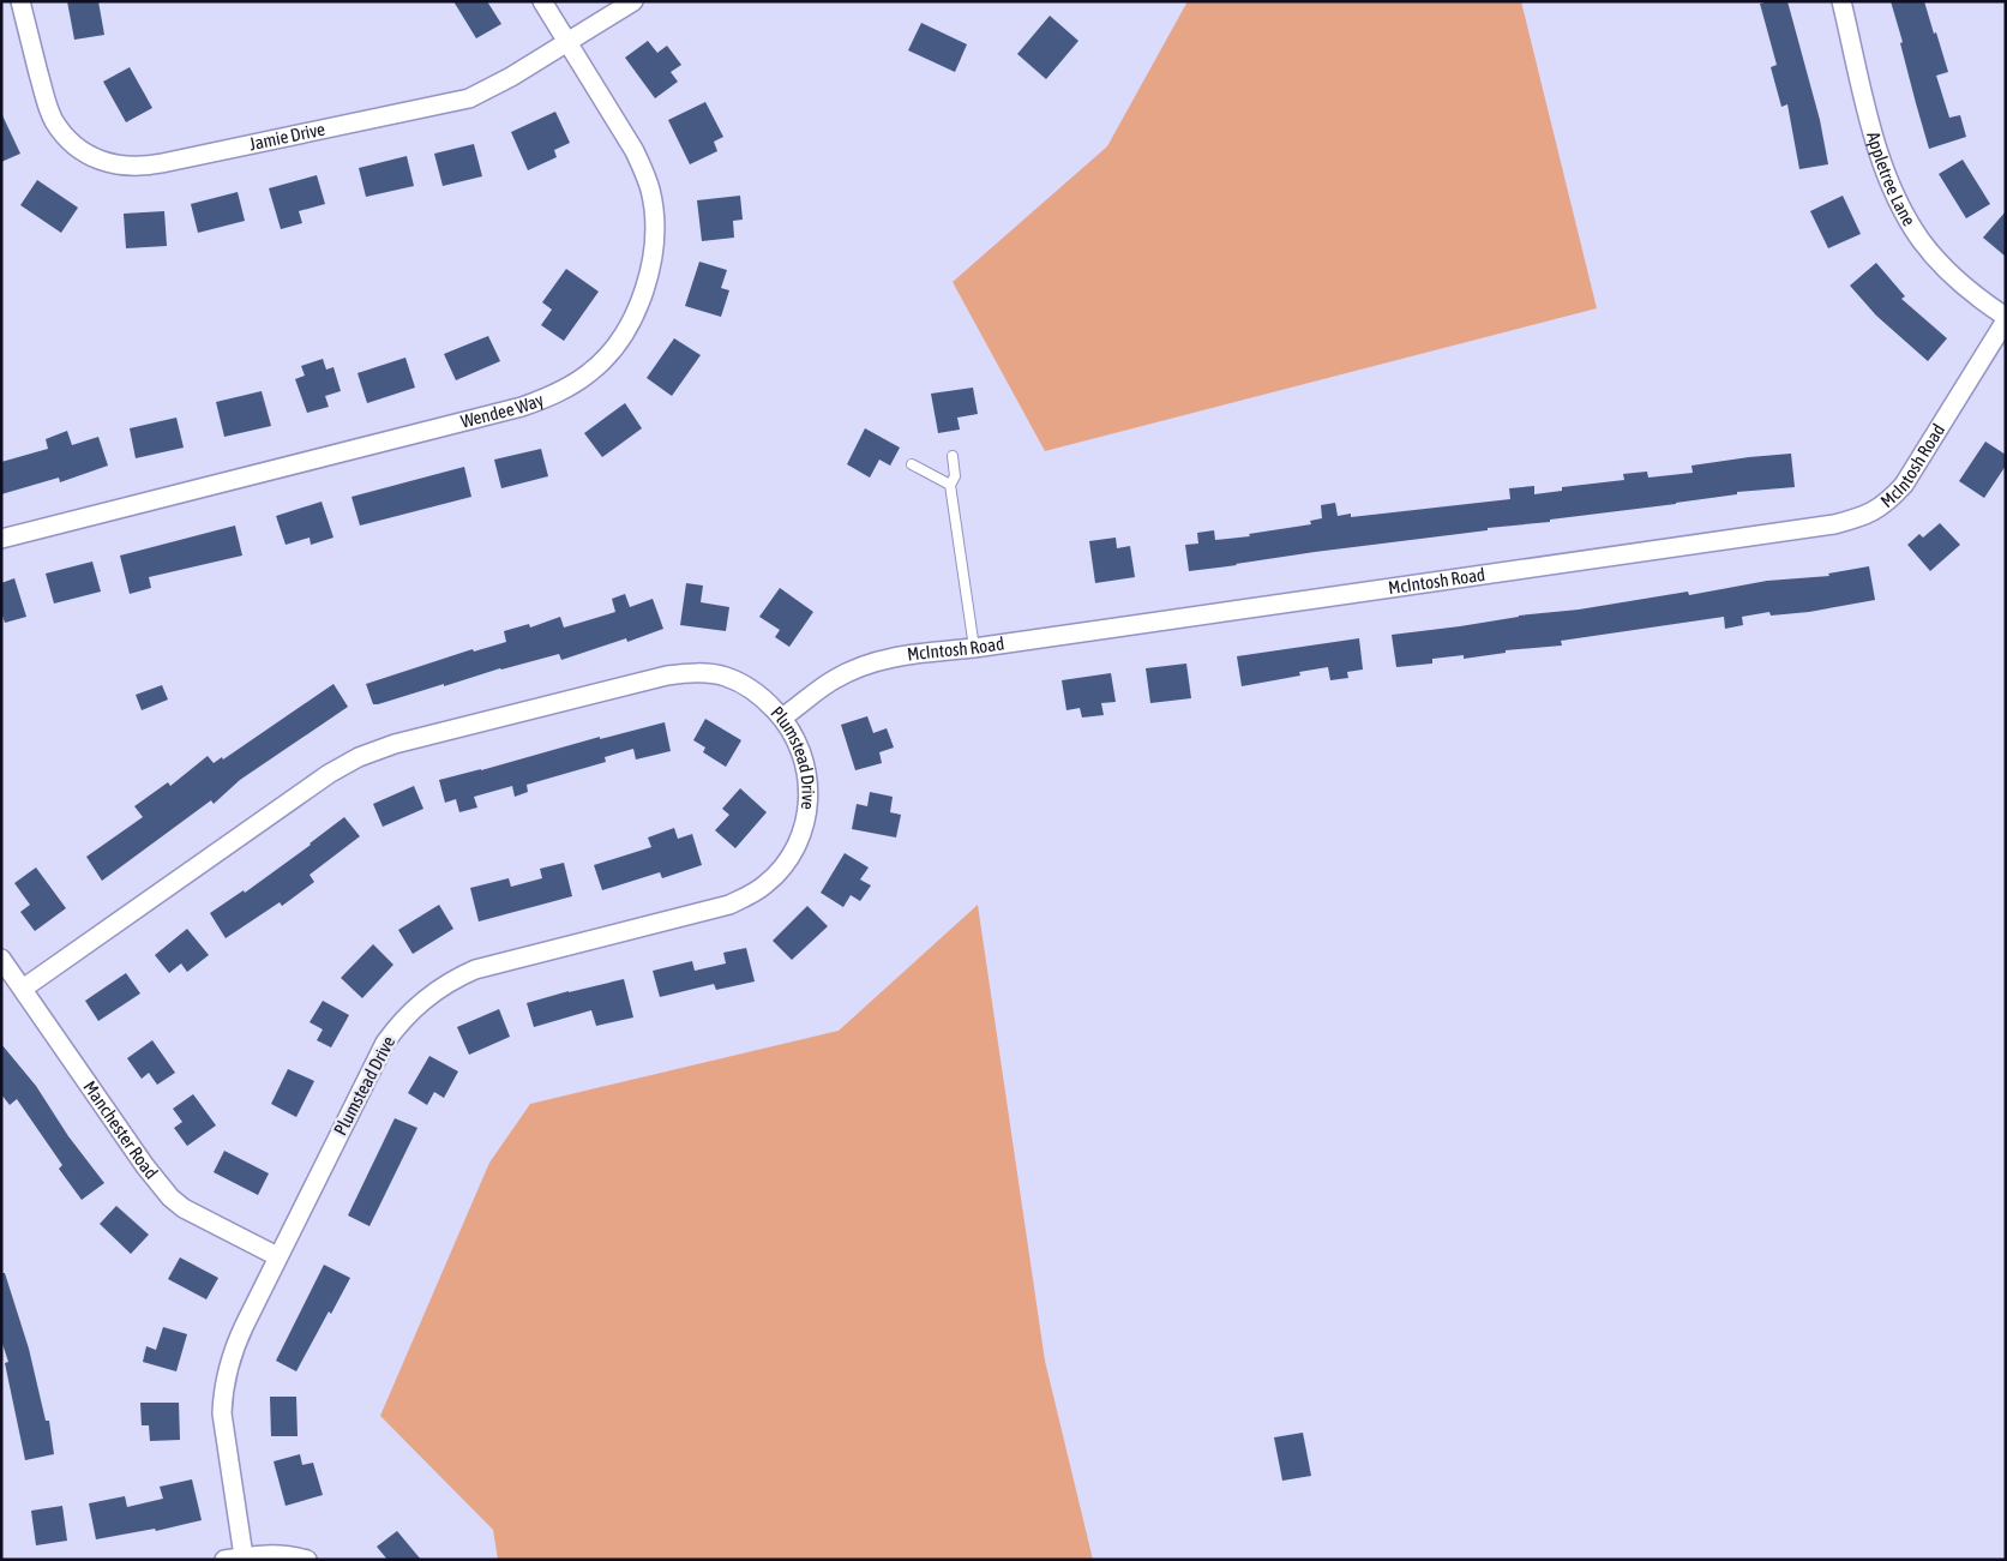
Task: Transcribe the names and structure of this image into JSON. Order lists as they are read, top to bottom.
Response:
{
  "streets": {
    "street": [
      "Jamie Drive",
      "Appletree Lane",
      "Wendee Way",
      "McIntosh Road",
      "Plumstead Drive",
      "Manchester Road"
    ]
  },
  "crossings": [
    ["Jamie Drive", "Wendee Way"],
    ["Appletree Lane", "McIntosh Road"],
    ["McIntosh Road", "Plumstead Drive"],
    ["Plumstead Drive", "Manchester Road"]
  ]
}
